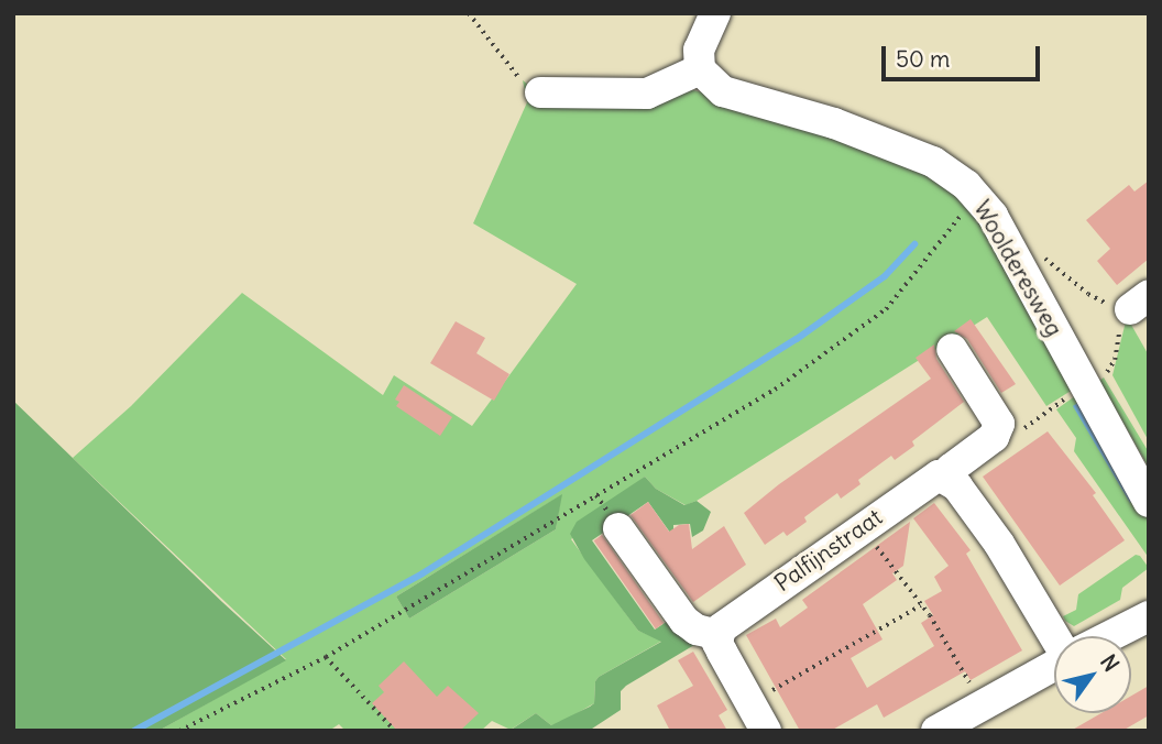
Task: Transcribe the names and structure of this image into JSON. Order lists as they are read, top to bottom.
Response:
{
  "streets": {
    "street": ["Woolderesweg", "Palfijnstraat"]
  },
  "scale_bar": "50 m",
  "north": "top right"
}
